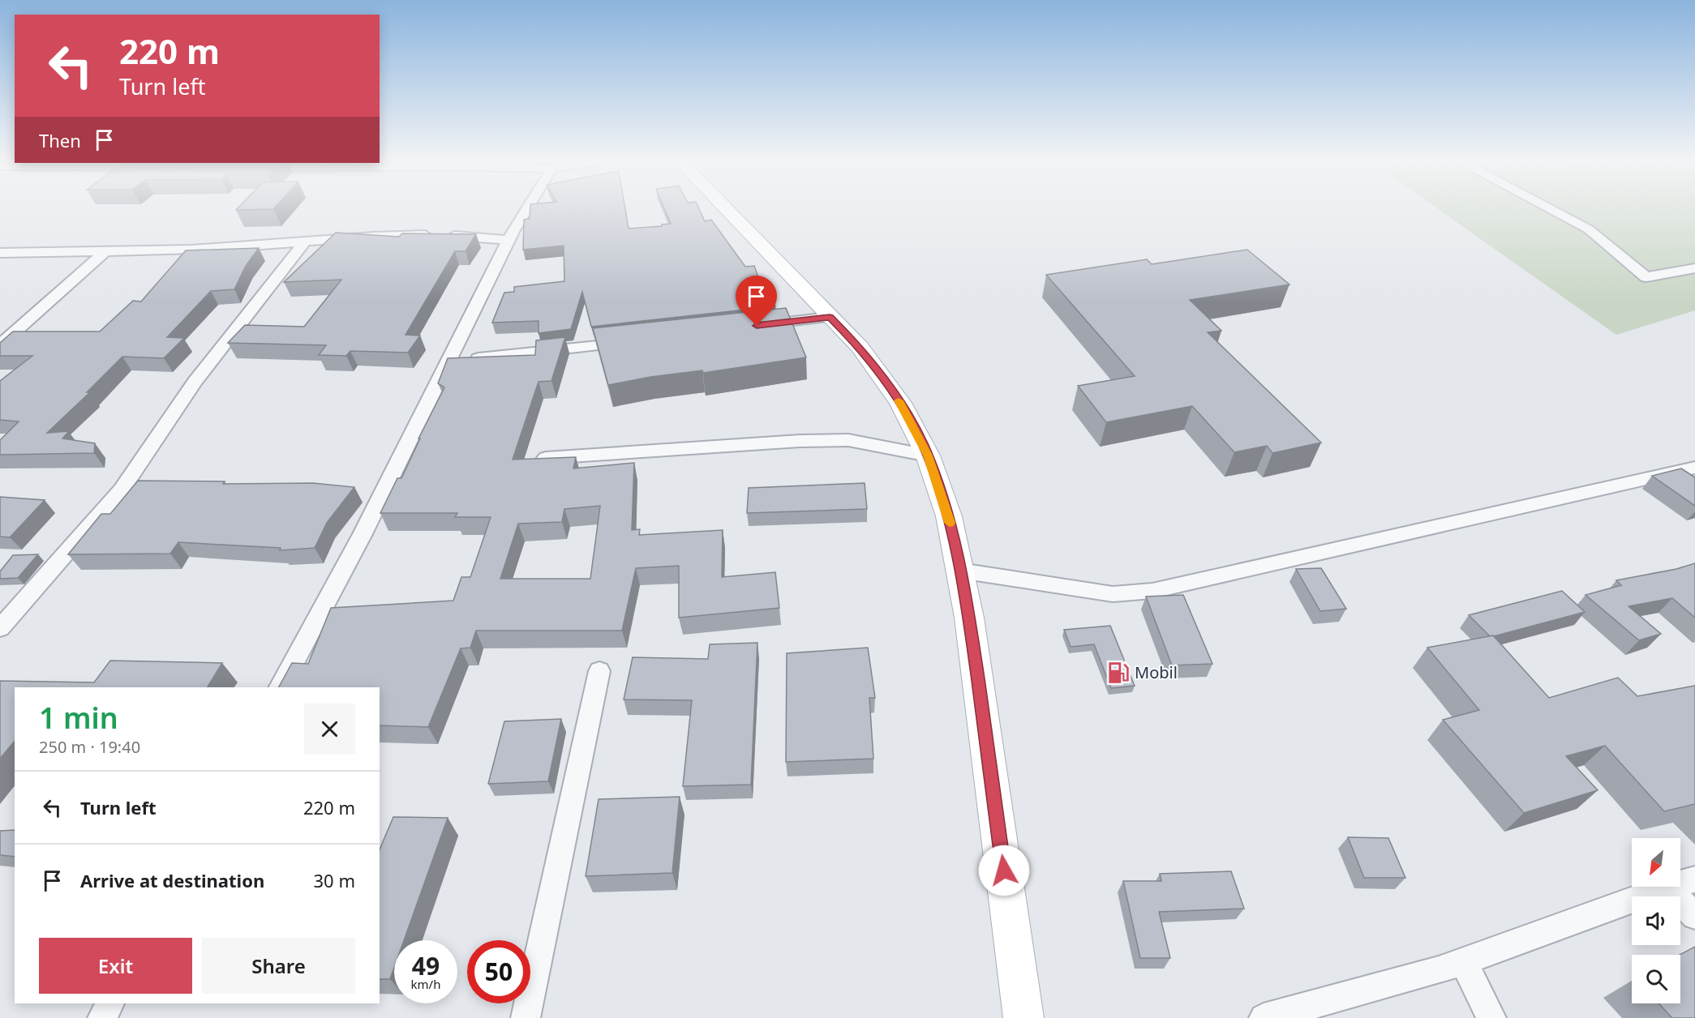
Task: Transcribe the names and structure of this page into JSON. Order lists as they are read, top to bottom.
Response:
{
  "places": {
    "fuel station": ["Mobil"]
  },
  "north": "bottom left",
  "page": {
    "turn": ["220 m", "Turn left"],
    "then": "Then",
    "heading": ["1 min", "250 m · 19:40"],
    "list": [
      {
        "name": "Turn left",
        "value": "220 m"
      },
      {
        "name": "Arrive at destination",
        "value": "30 m"
      }
    ],
    "buttons": ["Exit", "Share"],
    "speed": "49 km/h",
    "limit": "50"
  }
}
